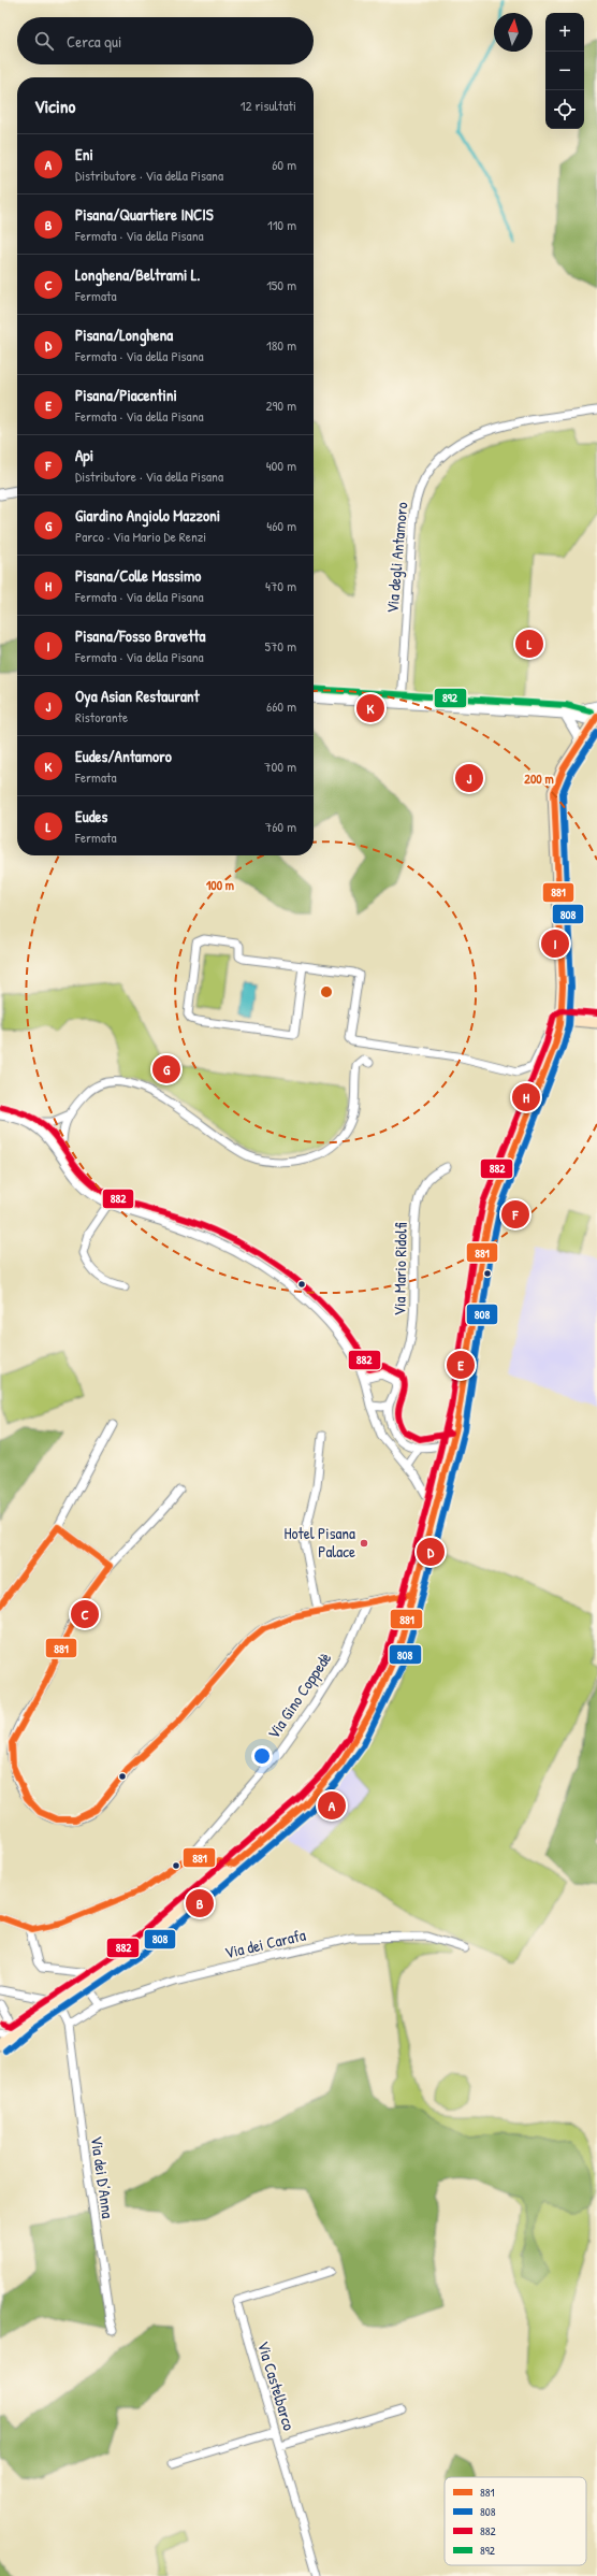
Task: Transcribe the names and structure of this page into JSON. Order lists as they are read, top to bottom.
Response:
{
  "streets": {
    "street": [
      "Via degli Antamoro",
      "Via Mario Ridolfi",
      "Via Gino Coppedè",
      "Via dei Carafa",
      "Via dei D’Anna",
      "Via Castelbarco"
    ]
  },
  "crossings": [
    ["Via dei Carafa", "Via dei D’Anna"]
  ],
  "places": ["Hotel Pisana Palace"],
  "lines": [
    "transit line 892",
    "transit line 881",
    "transit line 808",
    "transit line 882"
  ],
  "legend": [
    "881",
    "808",
    "882",
    "892"
  ],
  "north": "top",
  "page": {
    "map_buttons": ["+", "−"],
    "search": "Cerca qui",
    "heading": ["Vicino", "12 risultati"],
    "list": [
      {
        "mark": "A",
        "name": "Eni",
        "note": "Distributore · Via della Pisana",
        "value": "60 m"
      },
      {
        "mark": "B",
        "name": "Pisana/Quartiere INCIS",
        "note": "Fermata · Via della Pisana",
        "value": "110 m"
      },
      {
        "mark": "C",
        "name": "Longhena/Beltrami L.",
        "note": "Fermata",
        "value": "150 m"
      },
      {
        "mark": "D",
        "name": "Pisana/Longhena",
        "note": "Fermata · Via della Pisana",
        "value": "180 m"
      },
      {
        "mark": "E",
        "name": "Pisana/Piacentini",
        "note": "Fermata · Via della Pisana",
        "value": "290 m"
      },
      {
        "mark": "F",
        "name": "Api",
        "note": "Distributore · Via della Pisana",
        "value": "400 m"
      },
      {
        "mark": "G",
        "name": "Giardino Angiolo Mazzoni",
        "note": "Parco · Via Mario De Renzi",
        "value": "460 m"
      },
      {
        "mark": "H",
        "name": "Pisana/Colle Massimo",
        "note": "Fermata · Via della Pisana",
        "value": "470 m"
      },
      {
        "mark": "I",
        "name": "Pisana/Fosso Bravetta",
        "note": "Fermata · Via della Pisana",
        "value": "570 m"
      },
      {
        "mark": "J",
        "name": "Oya Asian Restaurant",
        "note": "Ristorante",
        "value": "660 m"
      },
      {
        "mark": "K",
        "name": "Eudes/Antamoro",
        "note": "Fermata",
        "value": "700 m"
      },
      {
        "mark": "L",
        "name": "Eudes",
        "note": "Fermata",
        "value": "760 m"
      }
    ],
    "pins": [
      "L",
      "K",
      "J",
      "I",
      "G",
      "H",
      "F",
      "E",
      "D",
      "C",
      "A",
      "B"
    ]
  },
  "rings": ["200 m", "100 m"]
}
